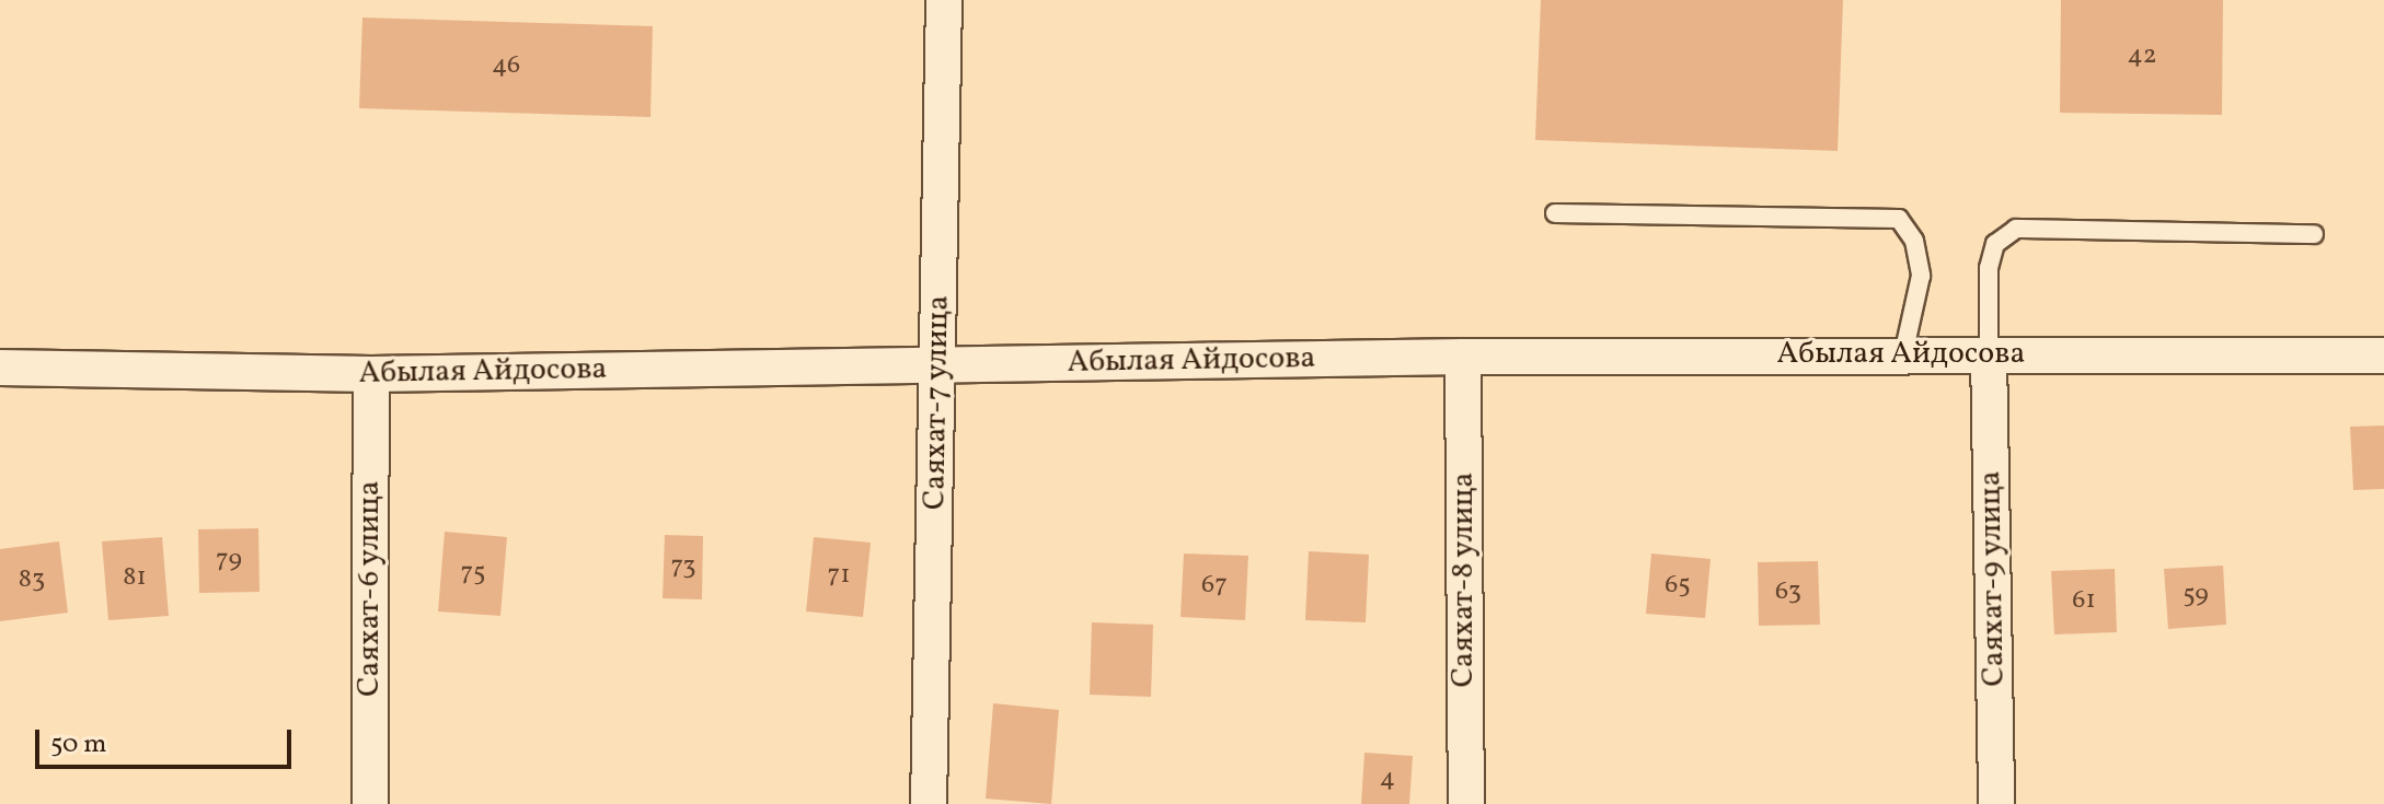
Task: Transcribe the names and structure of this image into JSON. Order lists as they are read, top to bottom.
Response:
{
  "streets": {
    "street": [
      "Абылая Айдосова",
      "Саяхат-7 улица",
      "Саяхат-9 улица",
      "Саяхат-8 улица",
      "Саяхат-6 улица"
    ]
  },
  "crossings": [
    ["Абылая Айдосова", "Саяхат-7 улица"],
    ["Абылая Айдосова", "Саяхат-9 улица"],
    ["Абылая Айдосова", "Саяхат-8 улица"],
    ["Абылая Айдосова", "Саяхат-6 улица"]
  ],
  "house_numbers": [
    "42",
    "46",
    "79",
    "73",
    "75",
    "71",
    "81",
    "83",
    "67",
    "65",
    "63",
    "59",
    "61",
    "4"
  ],
  "scale_bar": "50 m"
}
